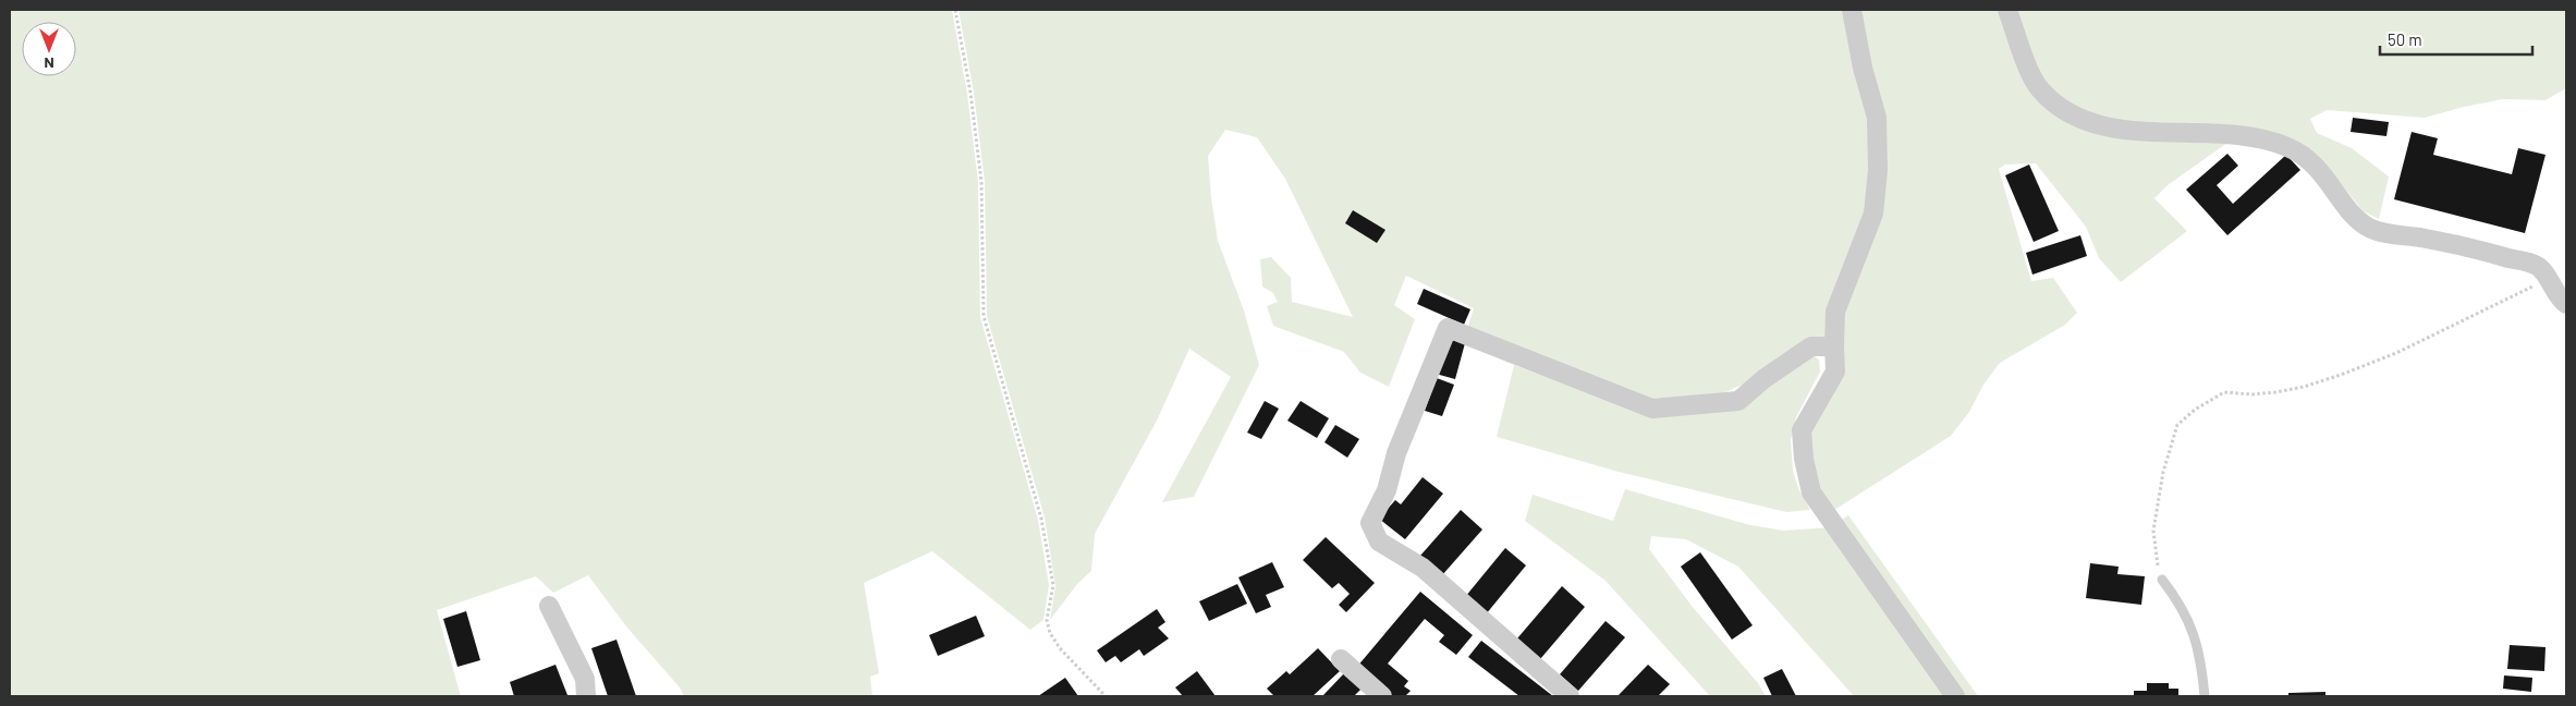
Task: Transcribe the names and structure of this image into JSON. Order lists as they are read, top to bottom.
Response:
{
  "scale_bar": "50 m",
  "north": "bottom"
}
